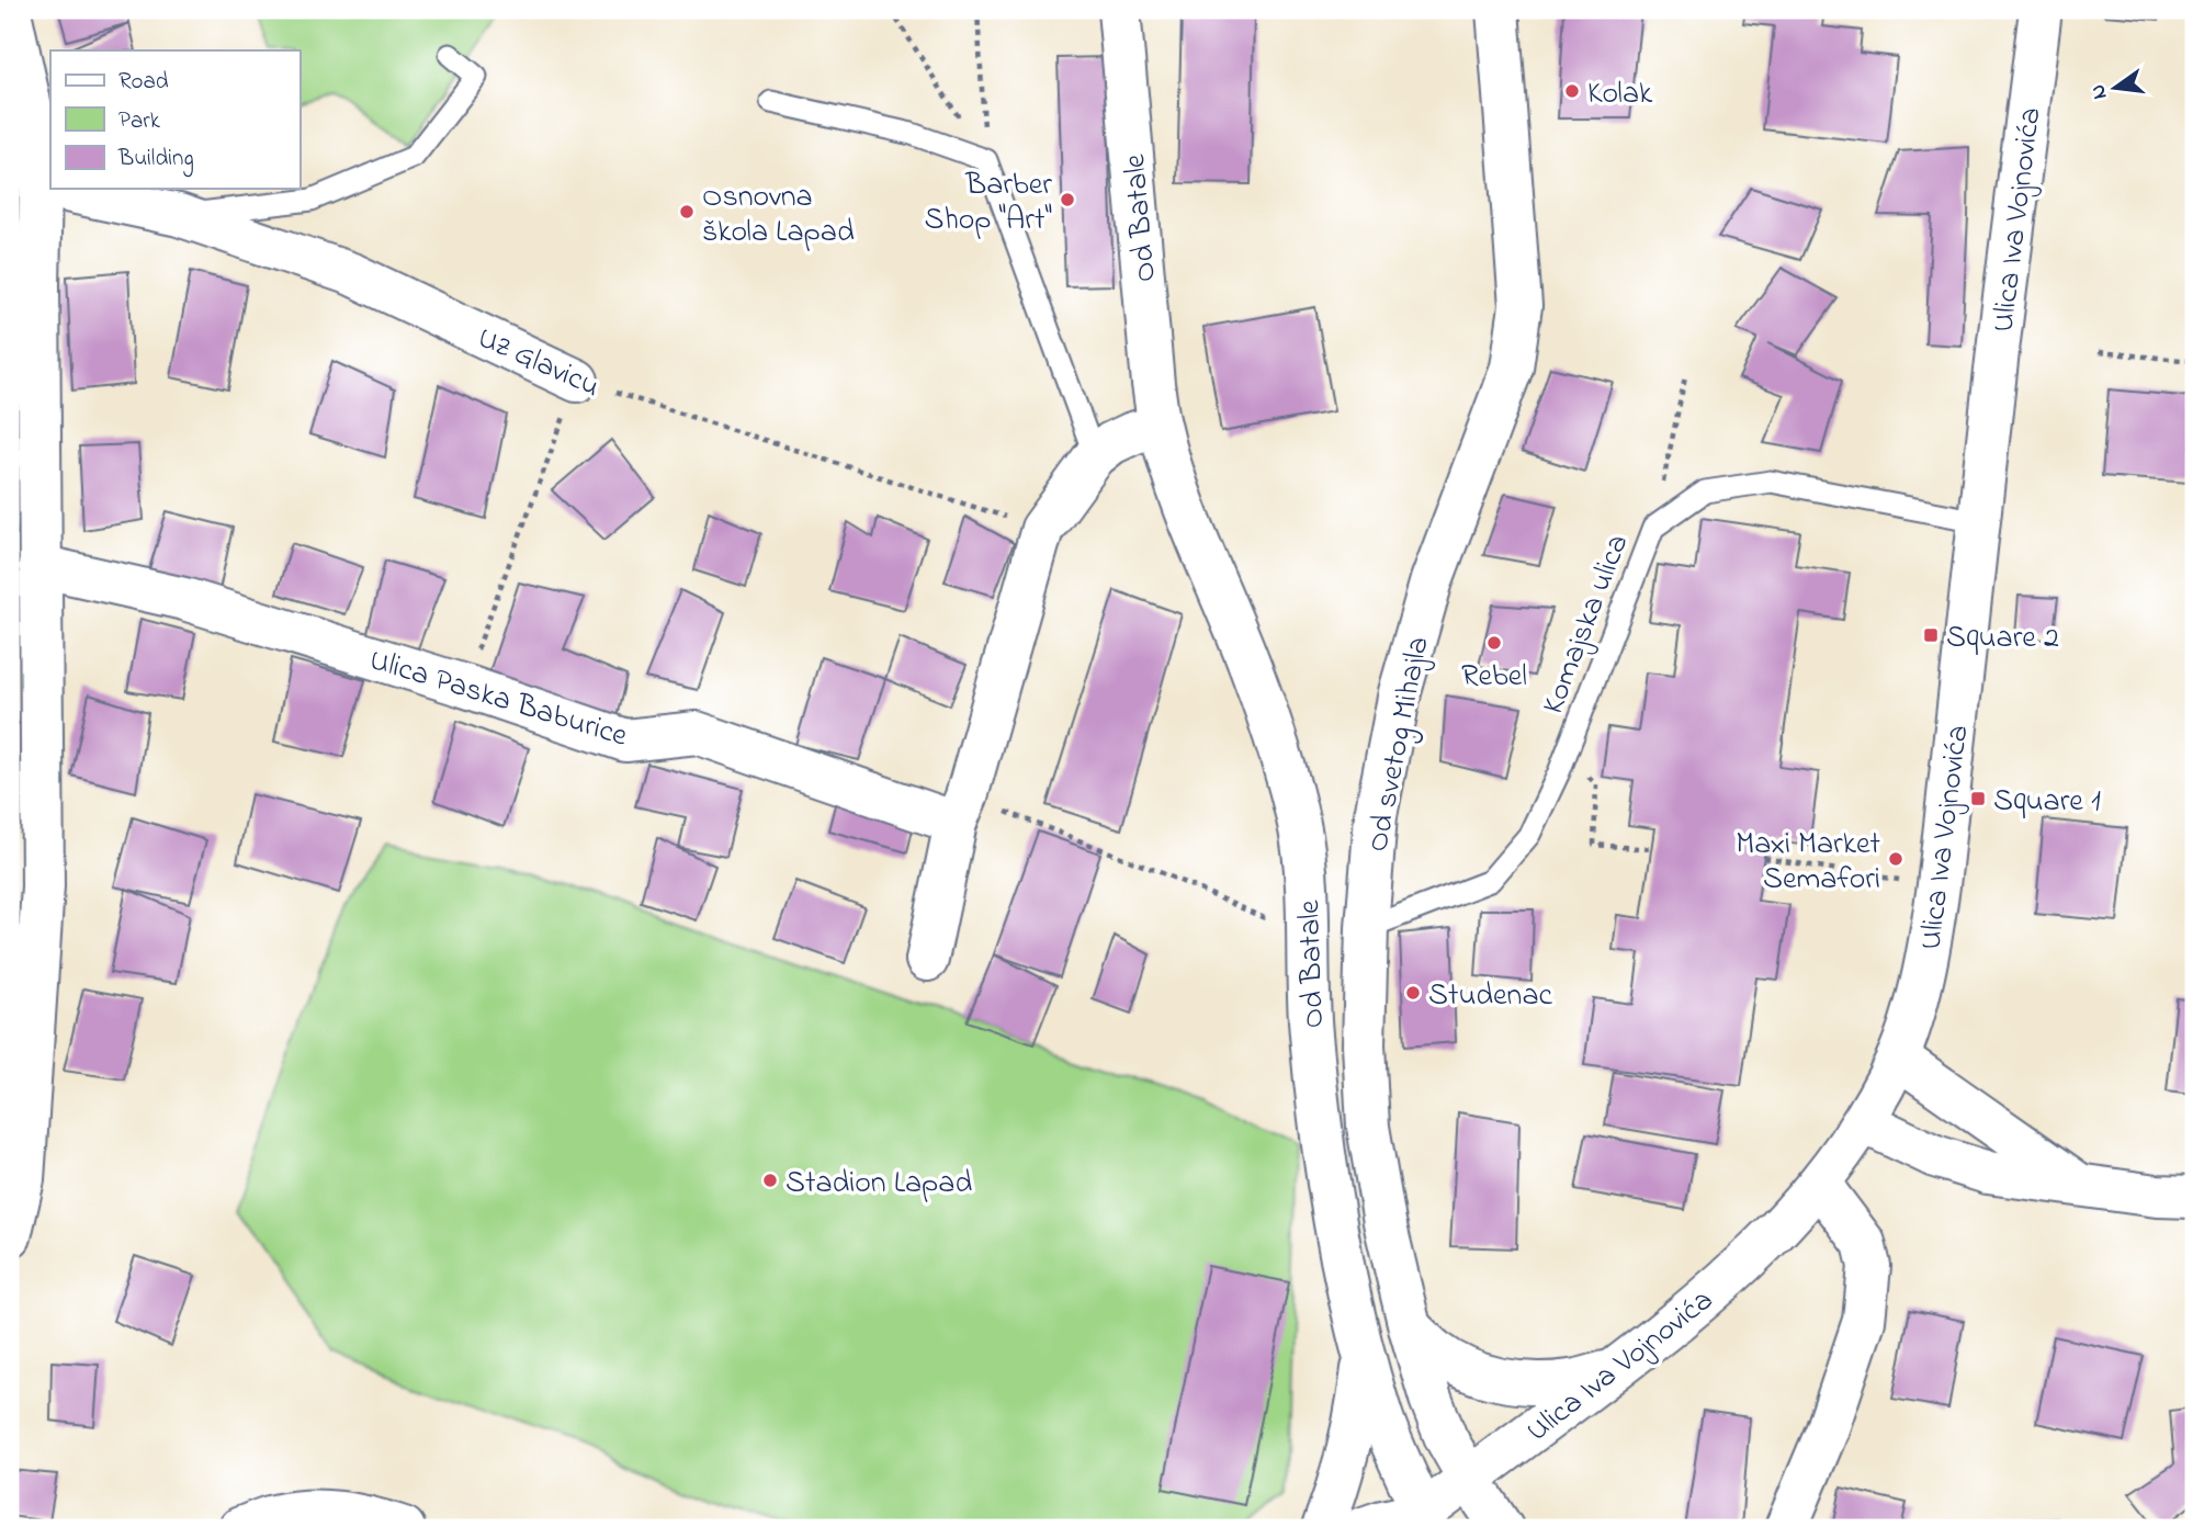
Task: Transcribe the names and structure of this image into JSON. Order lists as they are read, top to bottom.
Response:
{
  "streets": {
    "main road": [
      "Od Batale",
      "Ulica Iva Vojnovića",
      "Uz Glavicu",
      "Ulica Paska Baburice",
      "Od svetog Mihajla"
    ],
    "lane": ["Komajska ulica"]
  },
  "crossings": [
    ["Od Batale", "Ulica Iva Vojnovića"],
    ["Ulica Iva Vojnovića", "Komajska ulica"],
    ["Ulica Iva Vojnovića", "Od svetog Mihajla"],
    ["Komajska ulica", "Od svetog Mihajla"]
  ],
  "places": {
    "other": [
      "Kolak",
      "Barber Shop \"Art\"",
      "Osnovna škola Lapad",
      "Rebel",
      "Maxi Market Semafori",
      "Studenac",
      "Stadion Lapad"
    ],
    "transit": ["Square 2", "Square 1"]
  },
  "legend": ["Road", "Park", "Building"],
  "north": "left"
}
